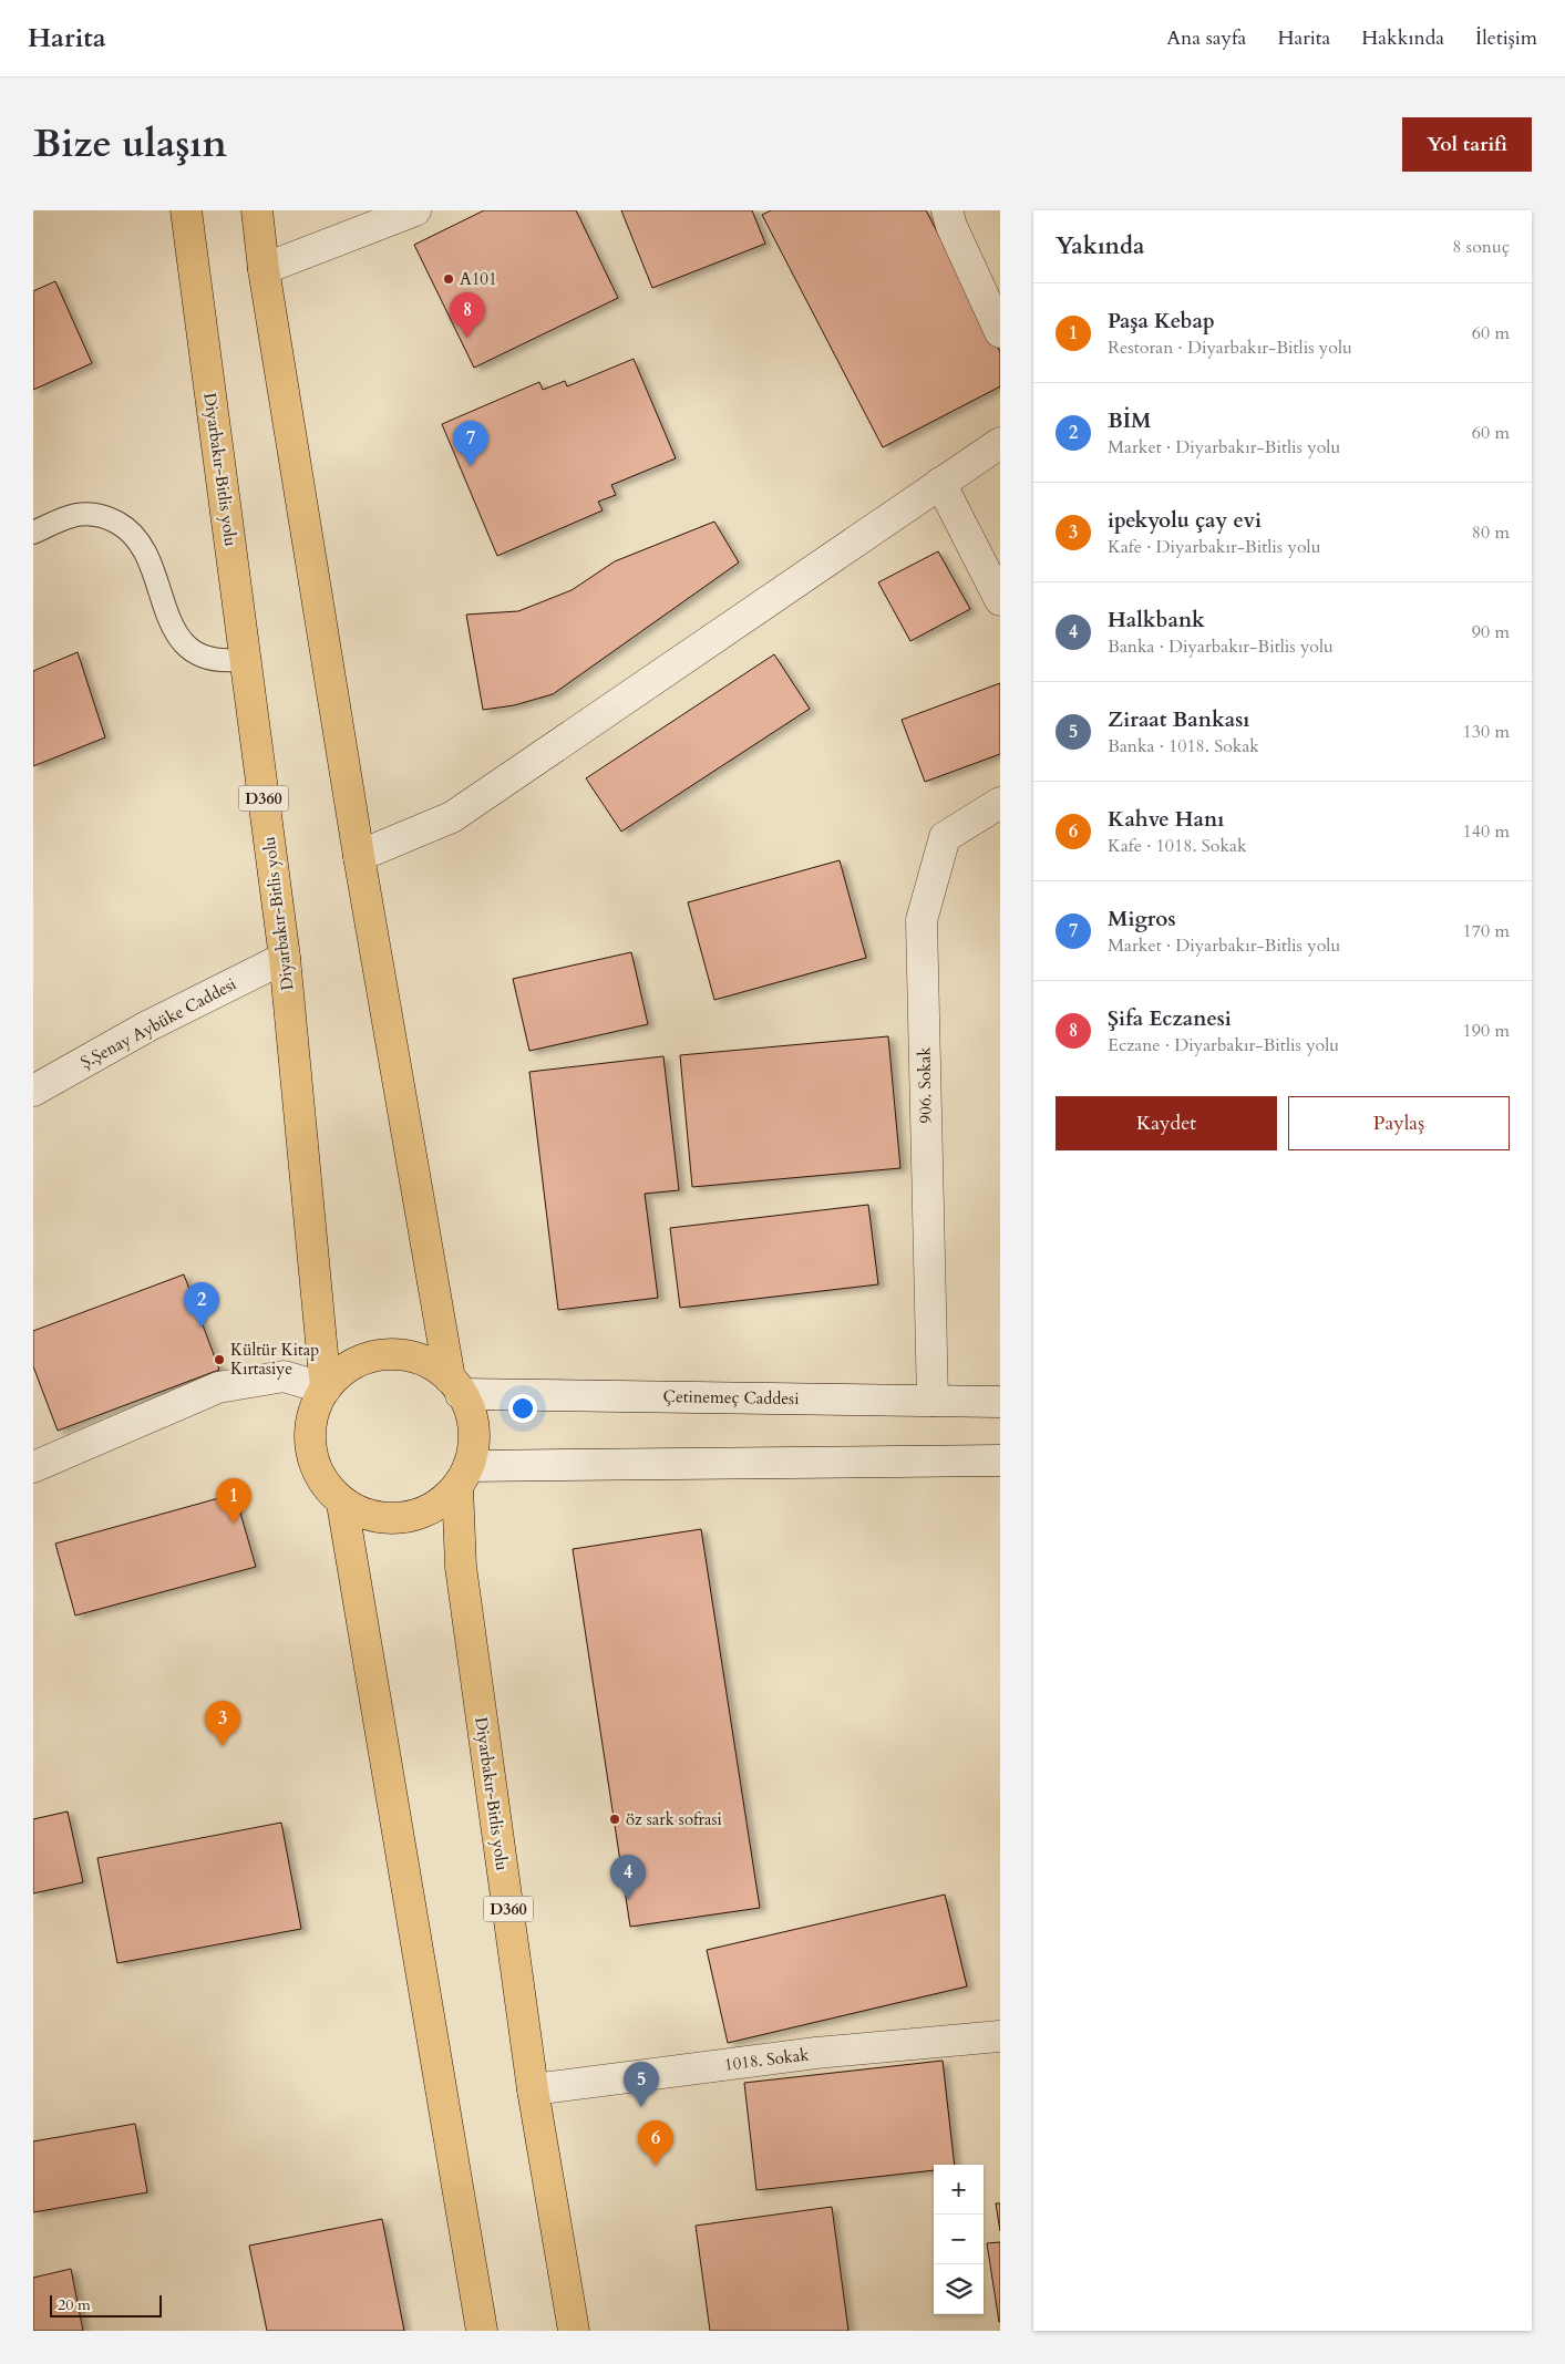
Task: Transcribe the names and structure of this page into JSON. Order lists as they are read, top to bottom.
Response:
{
  "streets": {
    "highway": ["Diyarbakır-Bitlis yolu", "D360"],
    "street": [
      "Ş.Şenay Aybüke Caddesi",
      "906. Sokak",
      "Çetinemeç Caddesi",
      "1018. Sokak"
    ]
  },
  "crossings": [
    ["Diyarbakır-Bitlis yolu", "Ş.Şenay Aybüke Caddesi"],
    ["Diyarbakır-Bitlis yolu", "Çetinemeç Caddesi"],
    ["Diyarbakır-Bitlis yolu", "1018. Sokak"],
    ["906. Sokak", "Çetinemeç Caddesi"]
  ],
  "places": ["A101", "Kültür Kitap Kırtasiye", "öz sark sofrasi"],
  "scale_bar": "20 m",
  "page": {
    "header": "Harita",
    "nav": [
      "Ana sayfa",
      "Harita",
      "Hakkında",
      "İletişim"
    ],
    "title": "Bize ulaşın",
    "buttons": [
      "Yol tarifi",
      ["Kaydet", "Paylaş"]
    ],
    "heading": ["Yakında", "8 sonuç"],
    "list": [
      {
        "mark": "1",
        "name": "Paşa Kebap",
        "note": "Restoran · Diyarbakır-Bitlis yolu",
        "value": "60 m"
      },
      {
        "mark": "2",
        "name": "BİM",
        "note": "Market · Diyarbakır-Bitlis yolu",
        "value": "60 m"
      },
      {
        "mark": "3",
        "name": "ipekyolu çay evi",
        "note": "Kafe · Diyarbakır-Bitlis yolu",
        "value": "80 m"
      },
      {
        "mark": "4",
        "name": "Halkbank",
        "note": "Banka · Diyarbakır-Bitlis yolu",
        "value": "90 m"
      },
      {
        "mark": "5",
        "name": "Ziraat Bankası",
        "note": "Banka · 1018. Sokak",
        "value": "130 m"
      },
      {
        "mark": "6",
        "name": "Kahve Hanı",
        "note": "Kafe · 1018. Sokak",
        "value": "140 m"
      },
      {
        "mark": "7",
        "name": "Migros",
        "note": "Market · Diyarbakır-Bitlis yolu",
        "value": "170 m"
      },
      {
        "mark": "8",
        "name": "Şifa Eczanesi",
        "note": "Eczane · Diyarbakır-Bitlis yolu",
        "value": "190 m"
      }
    ],
    "pins": [
      "8",
      "7",
      "2",
      "1",
      "3",
      "4",
      "5",
      "6"
    ],
    "map_buttons": ["+", "−"],
    "scale": "20 m"
  }
}
